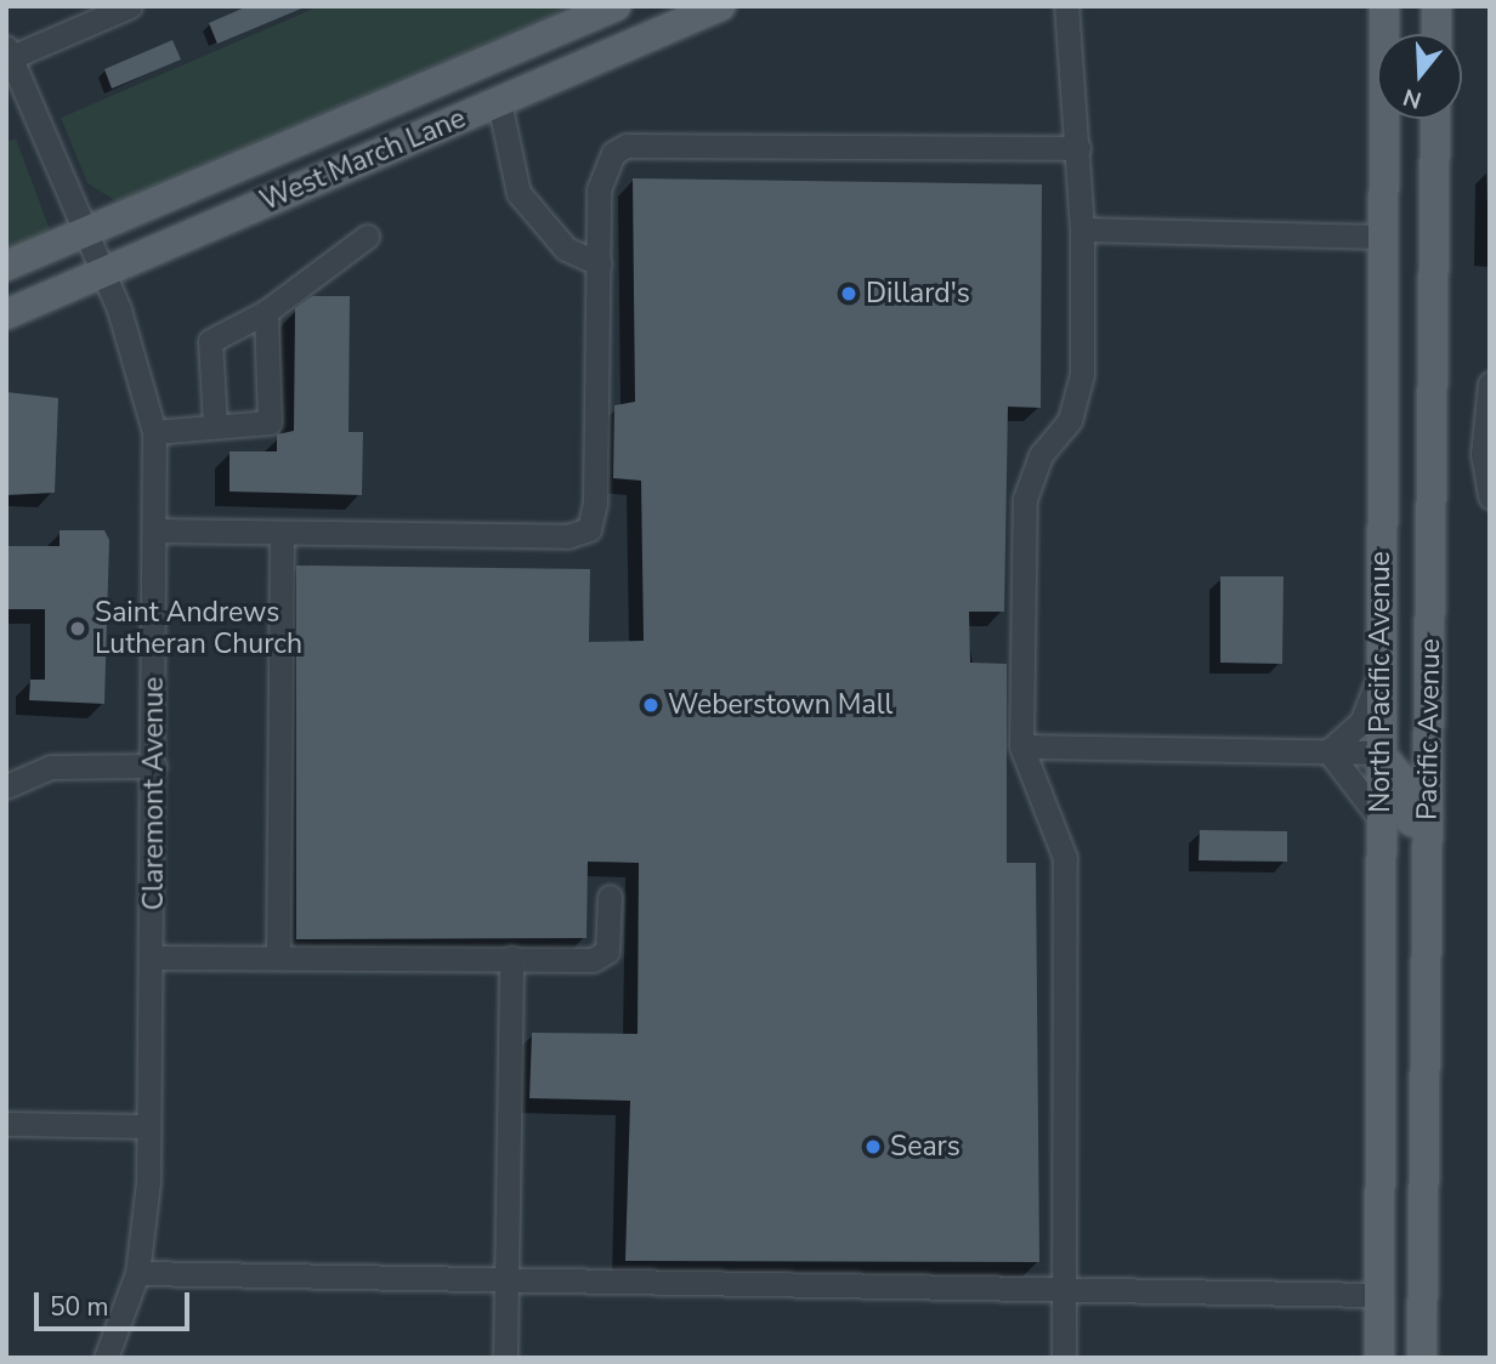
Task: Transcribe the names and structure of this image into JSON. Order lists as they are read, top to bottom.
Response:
{
  "streets": {
    "main road": ["West March Lane", "North Pacific Avenue", "Pacific Avenue"],
    "street": ["Claremont Avenue"]
  },
  "crossings": [
    ["West March Lane", "Claremont Avenue"]
  ],
  "places": [
    "Dillard's",
    "Saint Andrews Lutheran Church",
    "Weberstown Mall",
    "Sears"
  ],
  "scale_bar": "50 m",
  "north": "bottom"
}
